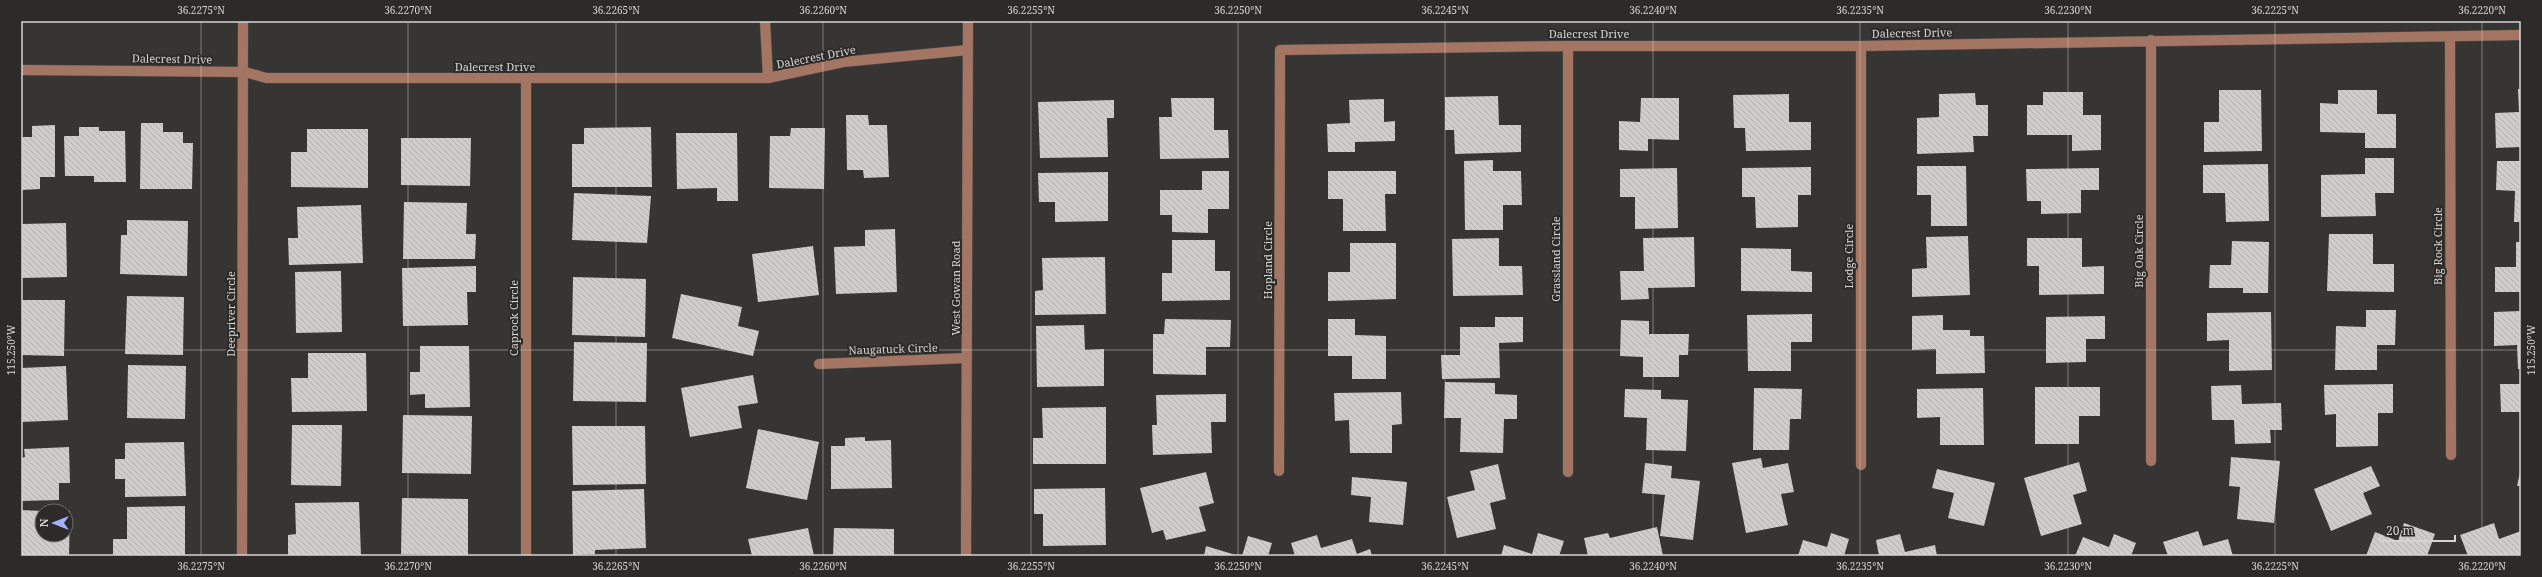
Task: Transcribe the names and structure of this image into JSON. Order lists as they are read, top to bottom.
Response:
{
  "streets": {
    "street": [
      "Dalecrest Drive",
      "Big Rock Circle",
      "Big Oak Circle",
      "Lodge Circle",
      "Grassland Circle",
      "Hopland Circle",
      "West Gowan Road",
      "Deepriver Circle",
      "Caprock Circle",
      "Naugatuck Circle"
    ]
  },
  "crossings": [
    ["Dalecrest Drive", "Big Rock Circle"],
    ["Dalecrest Drive", "Big Oak Circle"],
    ["Dalecrest Drive", "Lodge Circle"],
    ["Dalecrest Drive", "Grassland Circle"],
    ["Dalecrest Drive", "Hopland Circle"],
    ["Dalecrest Drive", "West Gowan Road"],
    ["Dalecrest Drive", "Deepriver Circle"],
    ["Dalecrest Drive", "Caprock Circle"],
    ["West Gowan Road", "Naugatuck Circle"]
  ],
  "scale_bar": "20 m",
  "north": "left",
  "coordinates": [
    "36.2275°N",
    "36.2270°N",
    "36.2265°N",
    "36.2260°N",
    "36.2255°N",
    "36.2250°N",
    "36.2245°N",
    "36.2240°N",
    "36.2235°N",
    "36.2230°N",
    "36.2225°N",
    "36.2220°N",
    "115.250°W"
  ]
}
